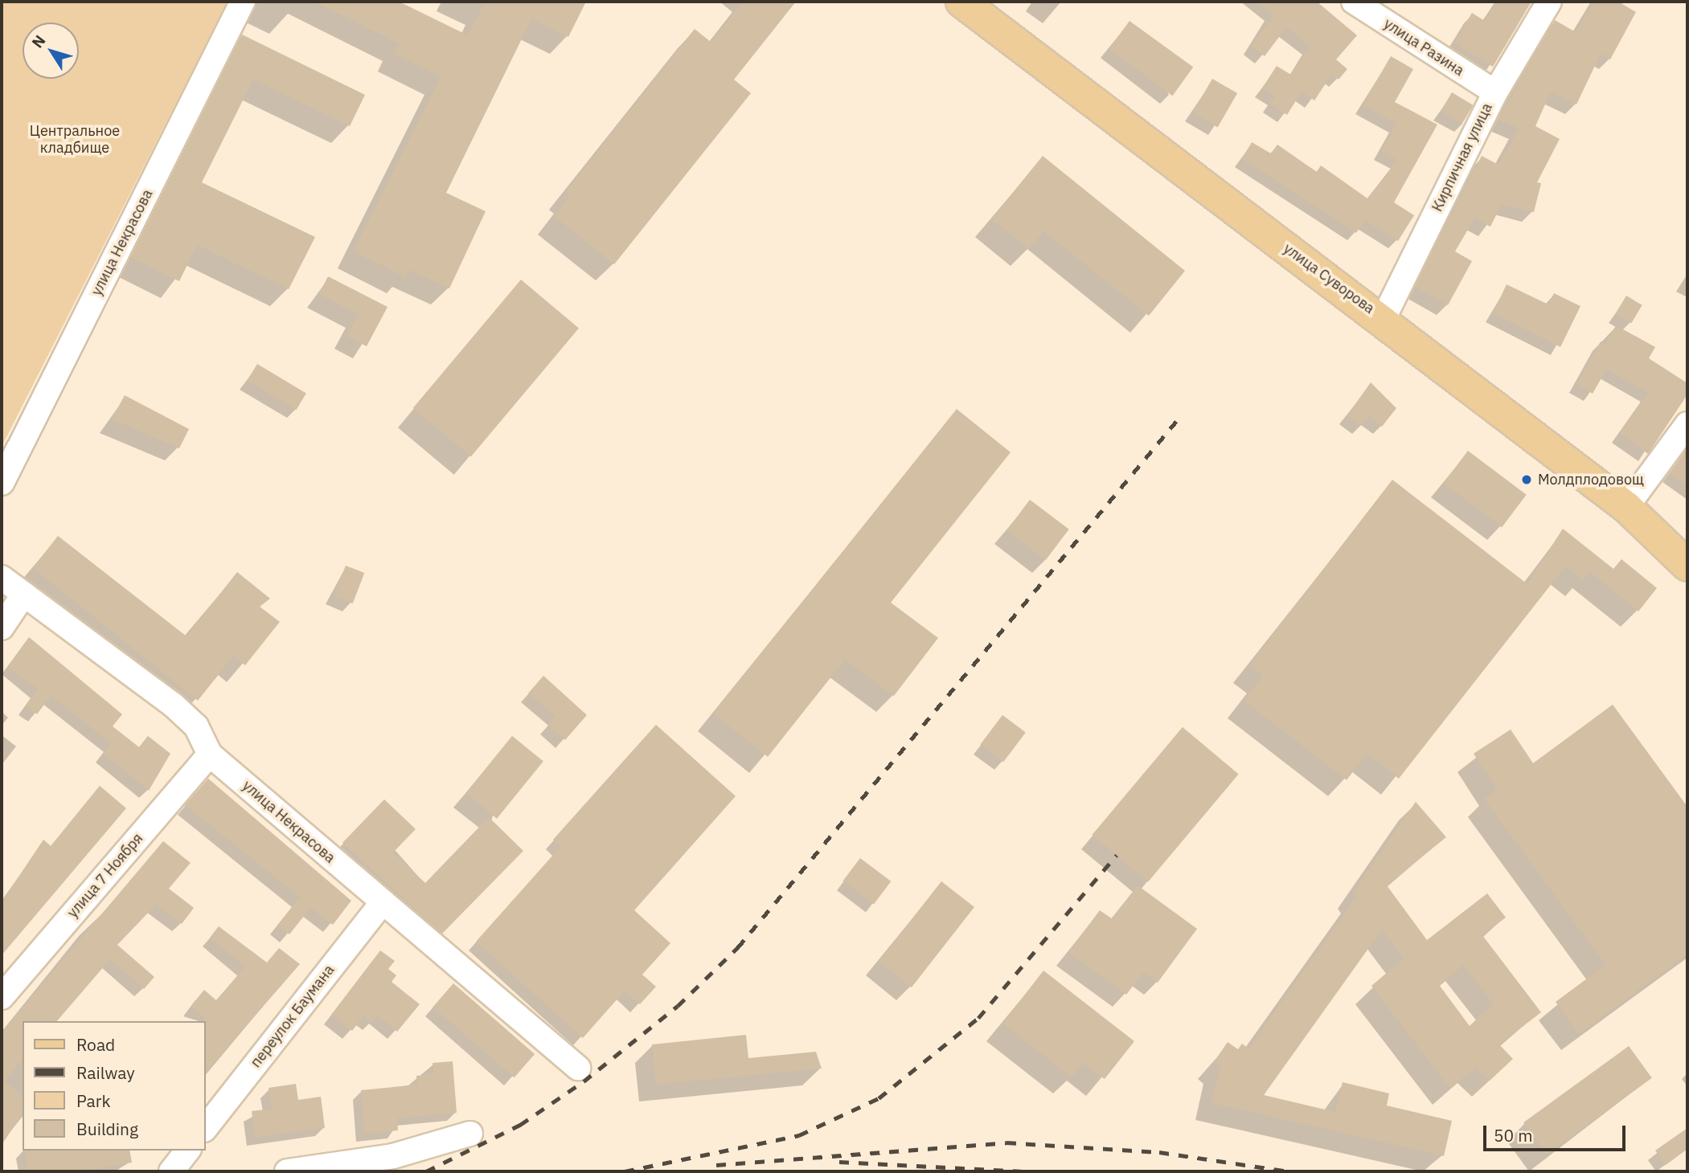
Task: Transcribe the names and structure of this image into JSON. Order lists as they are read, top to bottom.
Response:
{
  "streets": {
    "main road": ["улица Суворова"],
    "street": [
      "улица Разина",
      "Кирпичная улица",
      "улица Некрасова",
      "улица 7 Ноября",
      "переулок Баумана"
    ]
  },
  "crossings": [
    ["улица Разина", "Кирпичная улица"],
    ["Кирпичная улица", "улица Суворова"],
    ["улица Некрасова", "улица 7 Ноября"],
    ["улица Некрасова", "переулок Баумана"]
  ],
  "parks": ["Центральное кладбище"],
  "places": ["Молдплодовощ"],
  "legend": [
    "Road",
    "Railway",
    "Park",
    "Building"
  ],
  "scale_bar": "50 m",
  "north": "top left"
}
